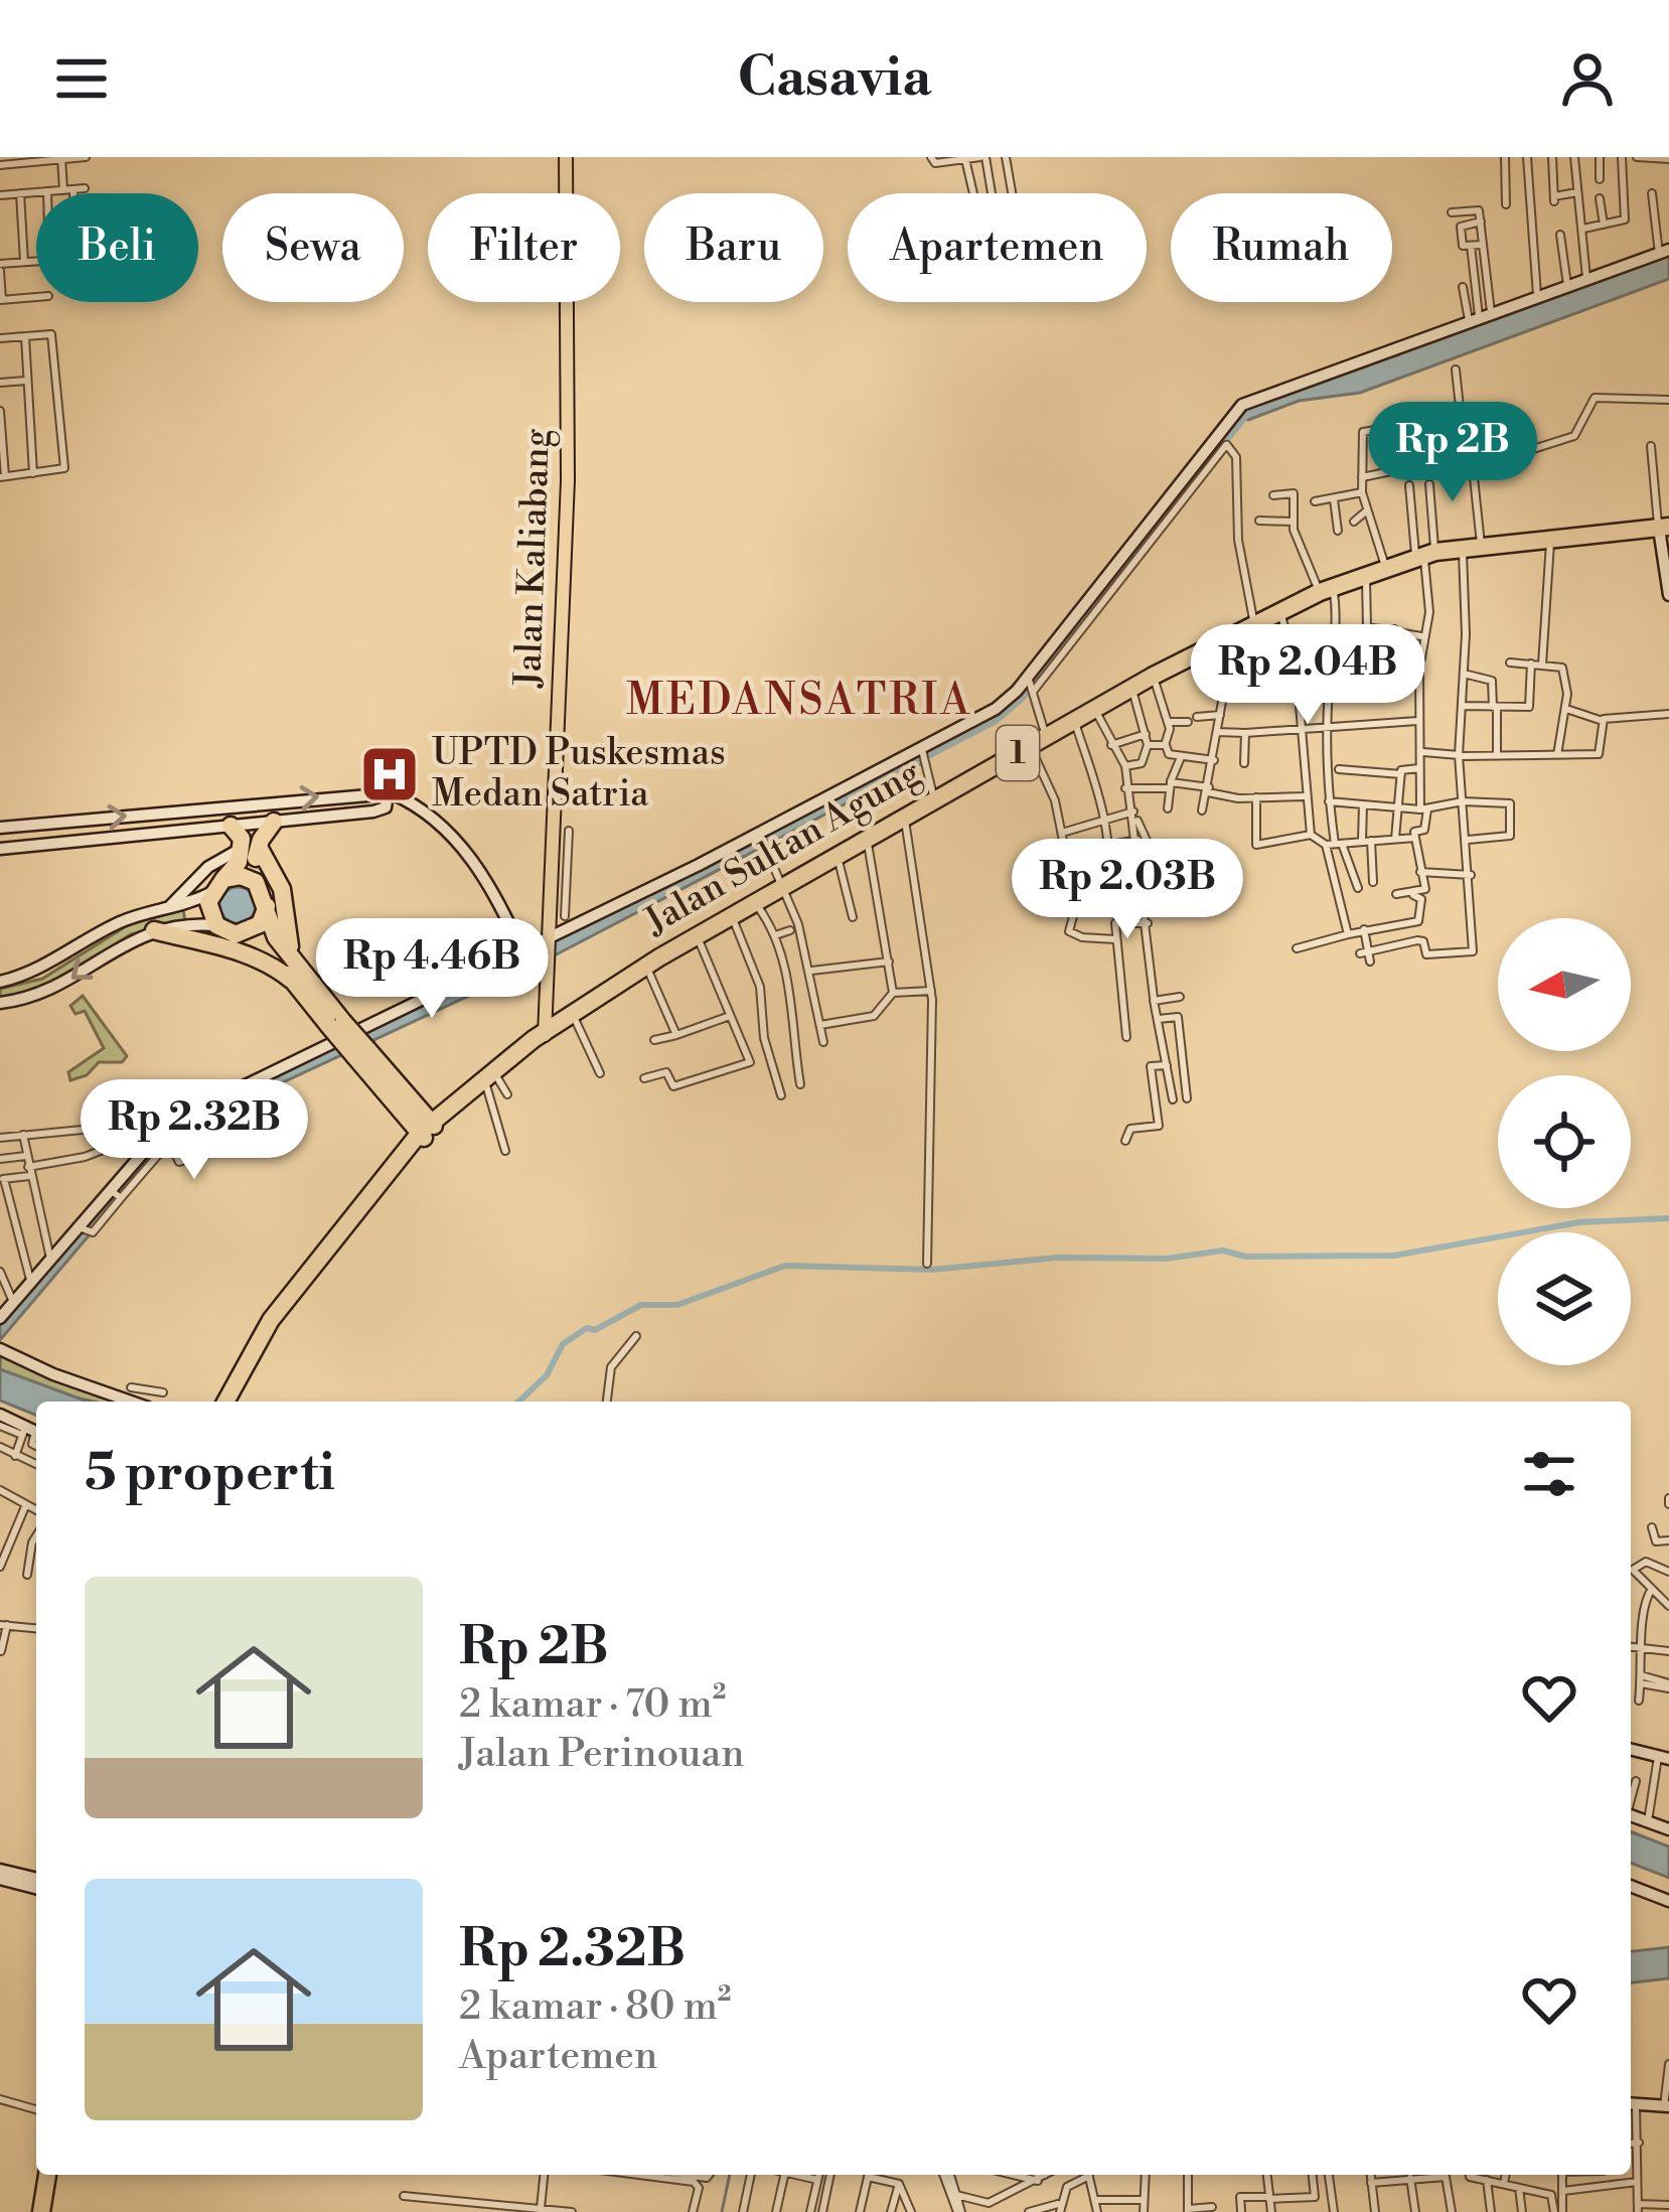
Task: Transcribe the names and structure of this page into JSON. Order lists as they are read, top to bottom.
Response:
{
  "streets": {
    "highway": ["1", "Jalan Sultan Agung"],
    "main road": ["Jalan Kaliabang"]
  },
  "crossings": [
    ["Jalan Kaliabang", "Jalan Sultan Agung"]
  ],
  "districts": ["MEDANSATRIA"],
  "places": {
    "hospital": ["UPTD Puskesmas Medan Satria"]
  },
  "north": "left",
  "page": {
    "header": "Casavia",
    "chip": [
      "Beli",
      "Sewa",
      "Filter",
      "Baru",
      "Apartemen",
      "Rumah"
    ],
    "price": [
      "Rp 2B",
      "Rp 2.04B",
      "Rp 2.03B",
      "Rp 4.46B",
      "Rp 2.32B"
    ],
    "heading": "5 properti",
    "list": [
      {
        "name": "Rp 2B",
        "note": "2 kamar · 70 m² · Jalan Perinouan"
      },
      {
        "name": "Rp 2.32B",
        "note": "2 kamar · 80 m² · Apartemen"
      }
    ]
  }
}
